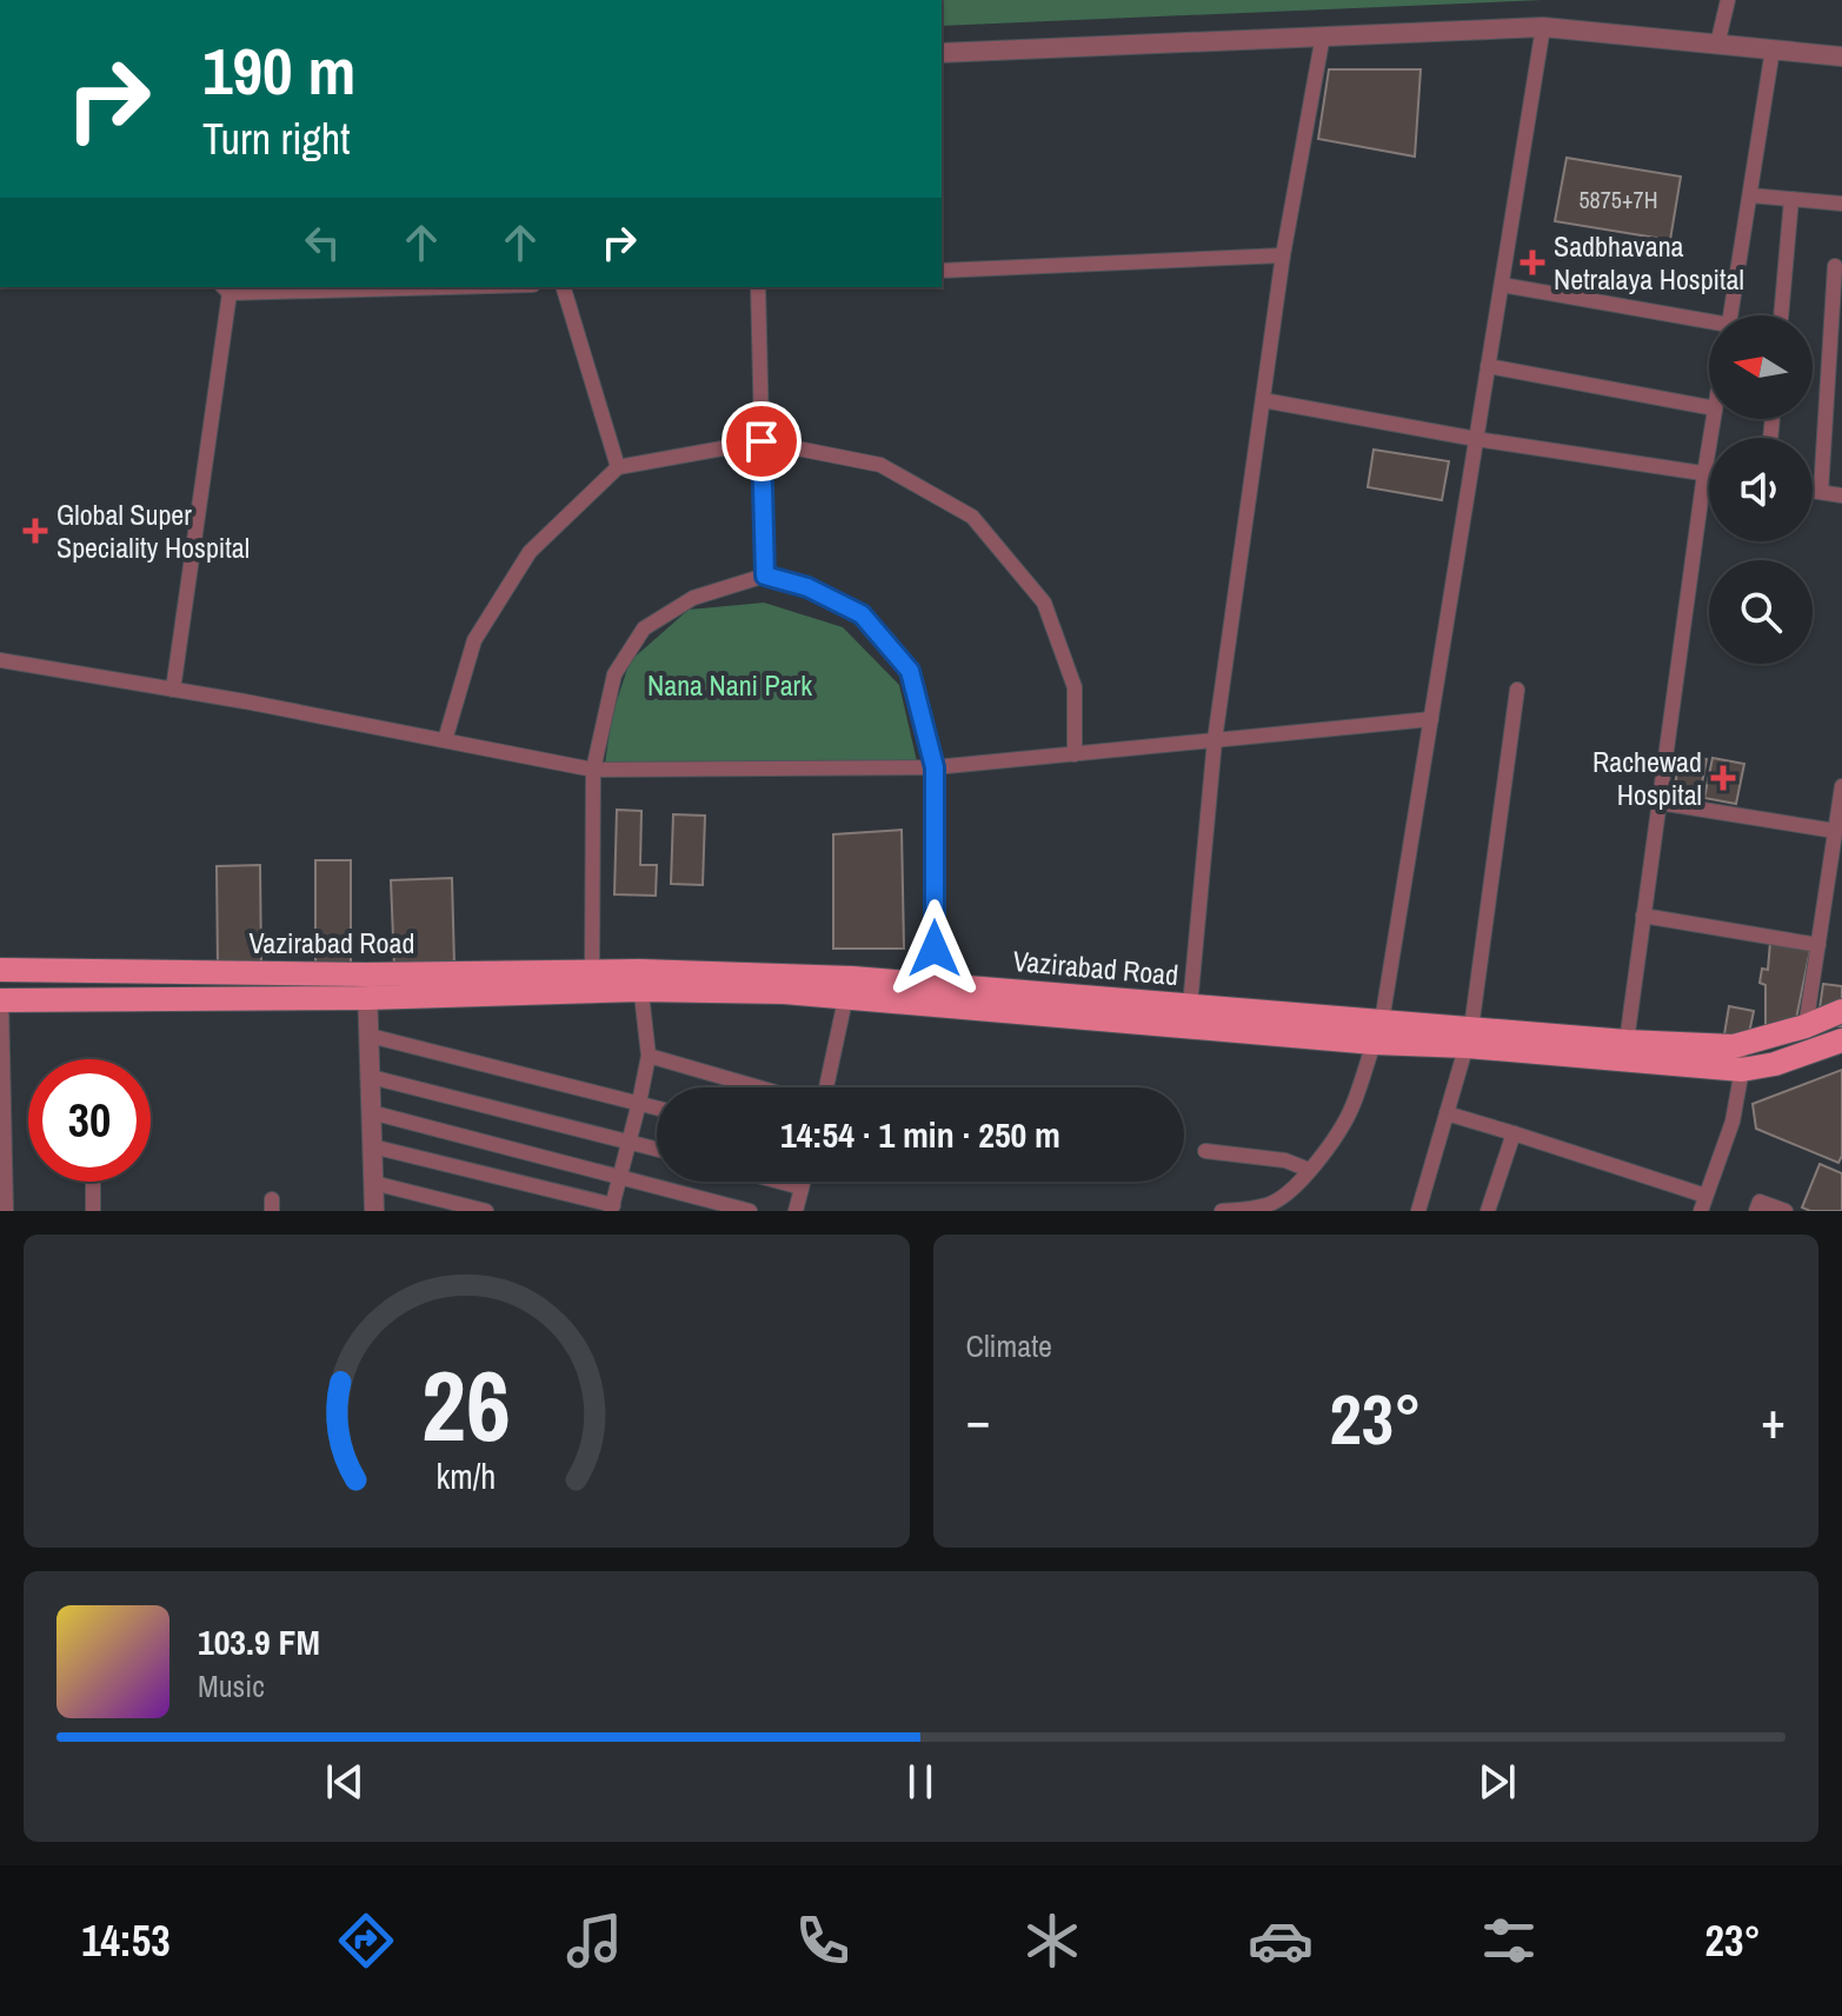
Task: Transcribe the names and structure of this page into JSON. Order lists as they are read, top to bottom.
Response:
{
  "streets": {
    "main road": ["Vazirabad Road"]
  },
  "parks": ["Nana Nani Park"],
  "places": {
    "health": ["Sadbhavana Netralaya Hospital", "Global Super Speciality Hospital", "Rachewad Hospital"]
  },
  "house_numbers": ["5875+7H"],
  "north": "left",
  "page": {
    "turn": ["190 m", "Turn right"],
    "limit": "30",
    "trip": "14:54 · 1 min · 250 m",
    "tile": "Climate",
    "heat": ["−", "23°", "+"],
    "song": ["103.9 FM", "Music"],
    "tabs": ["14:53", "23°"],
    "gauge": ["26", "km/h"]
  }
}
